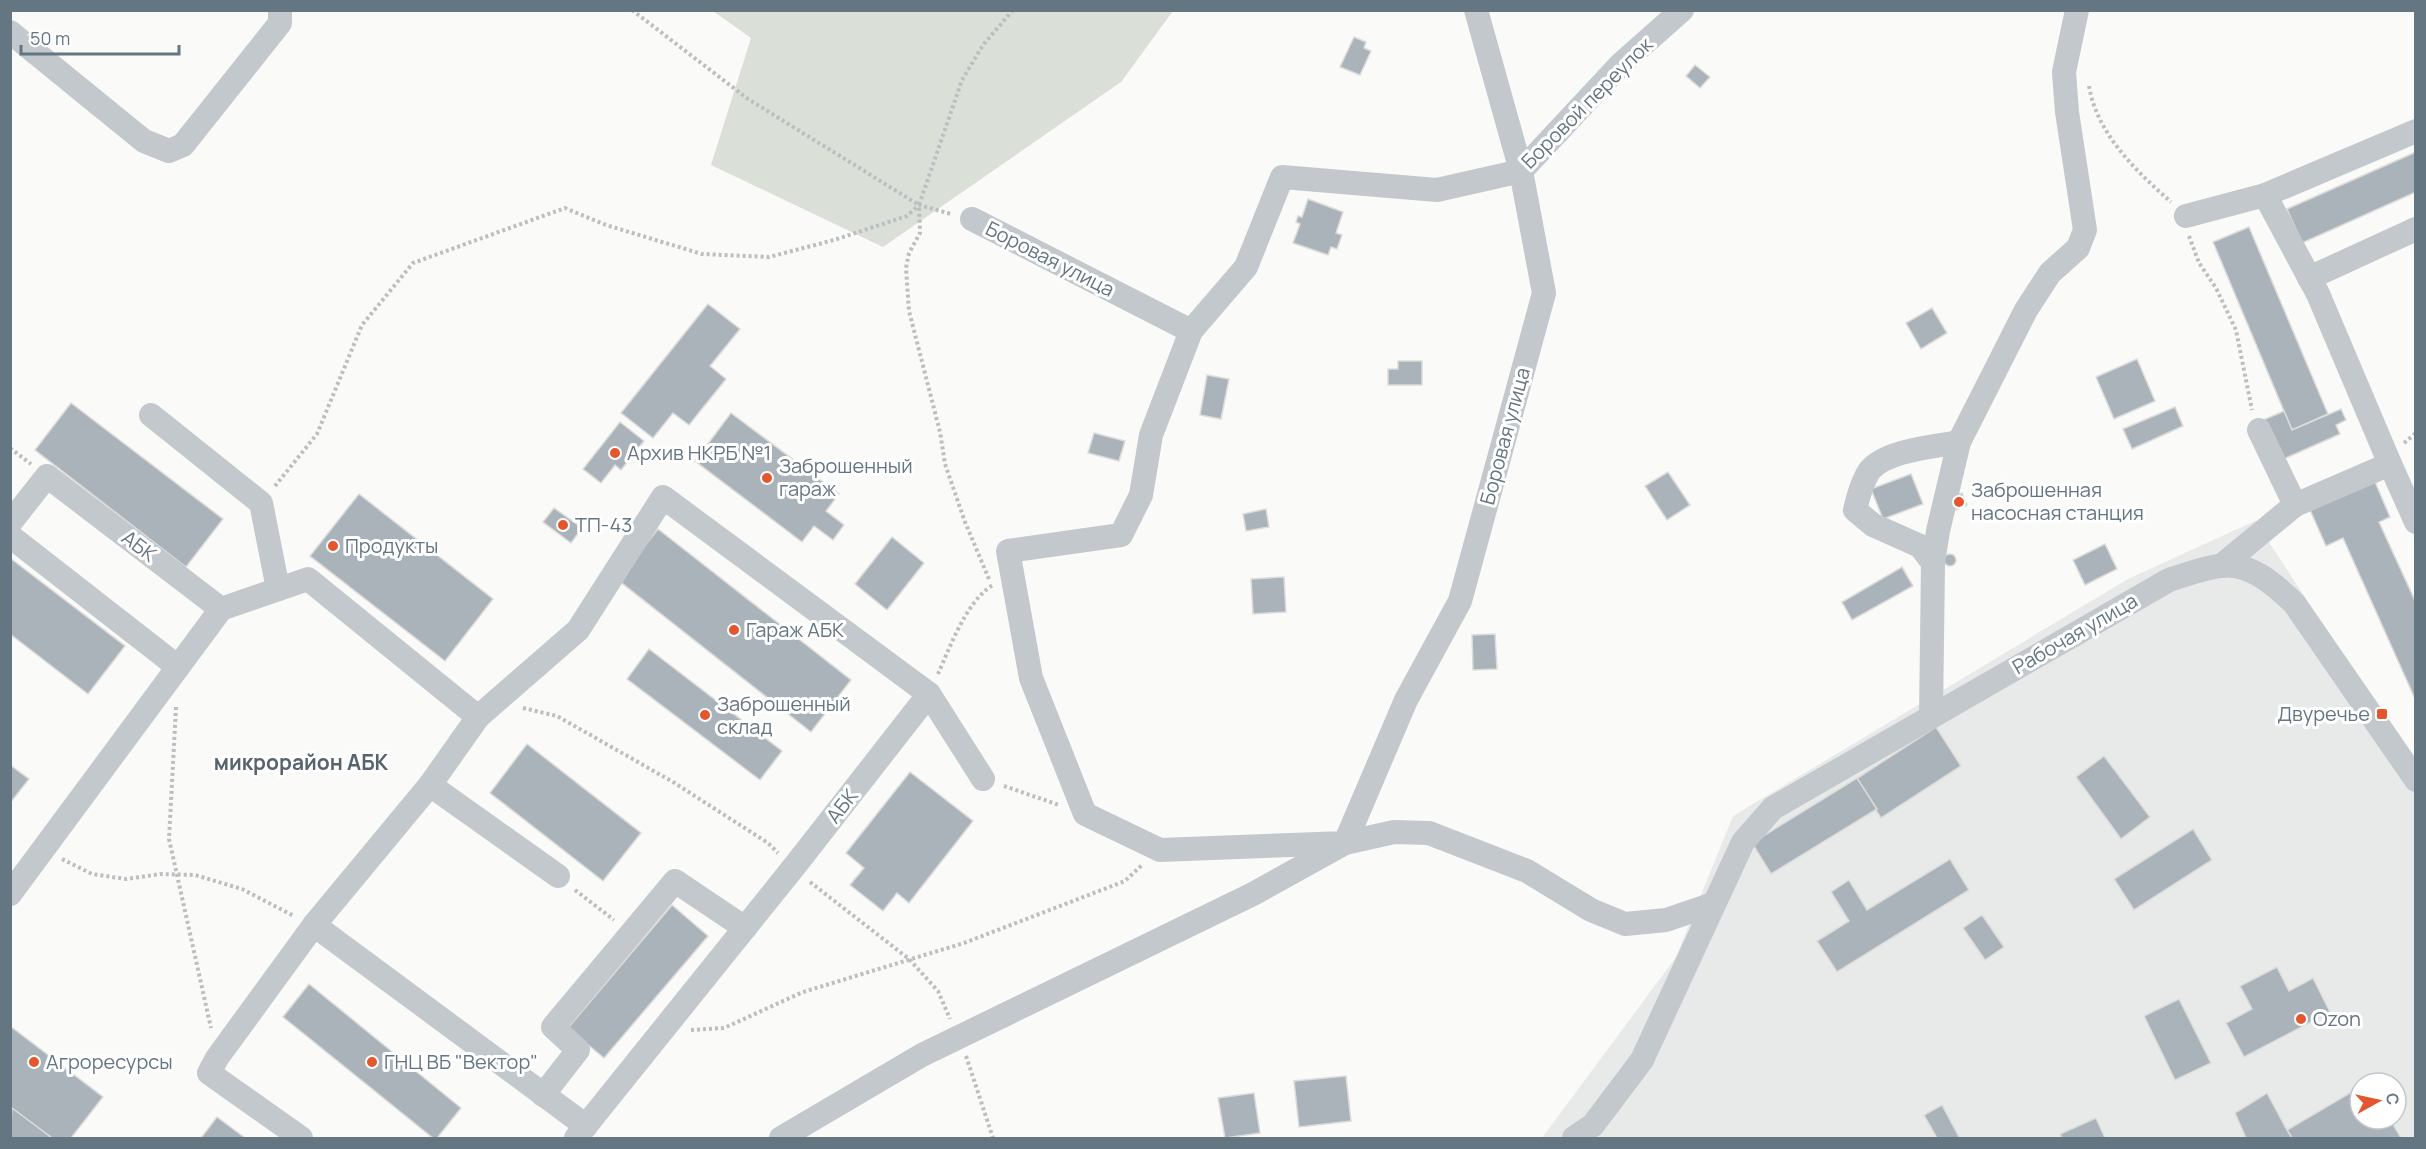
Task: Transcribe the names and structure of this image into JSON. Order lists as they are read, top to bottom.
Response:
{
  "streets": {
    "street": [
      "Боровой переулок",
      "Боровая улица",
      "АБК",
      "Рабочая улица"
    ]
  },
  "crossings": [
    ["Боровой переулок", "Боровая улица"]
  ],
  "districts": ["микрорайон АБК"],
  "places": {
    "other": [
      "Архив НКРБ №1",
      "Заброшенный гараж",
      "Заброшенная насосная станция",
      "ТП-43",
      "Продукты",
      "Гараж АБК",
      "Заброшенный склад",
      "Ozon",
      "Агроресурсы",
      "ГНЦ ВБ \"Вектор\""
    ],
    "transit": ["Двуречье"]
  },
  "scale_bar": "50 m",
  "north": "right"
}
